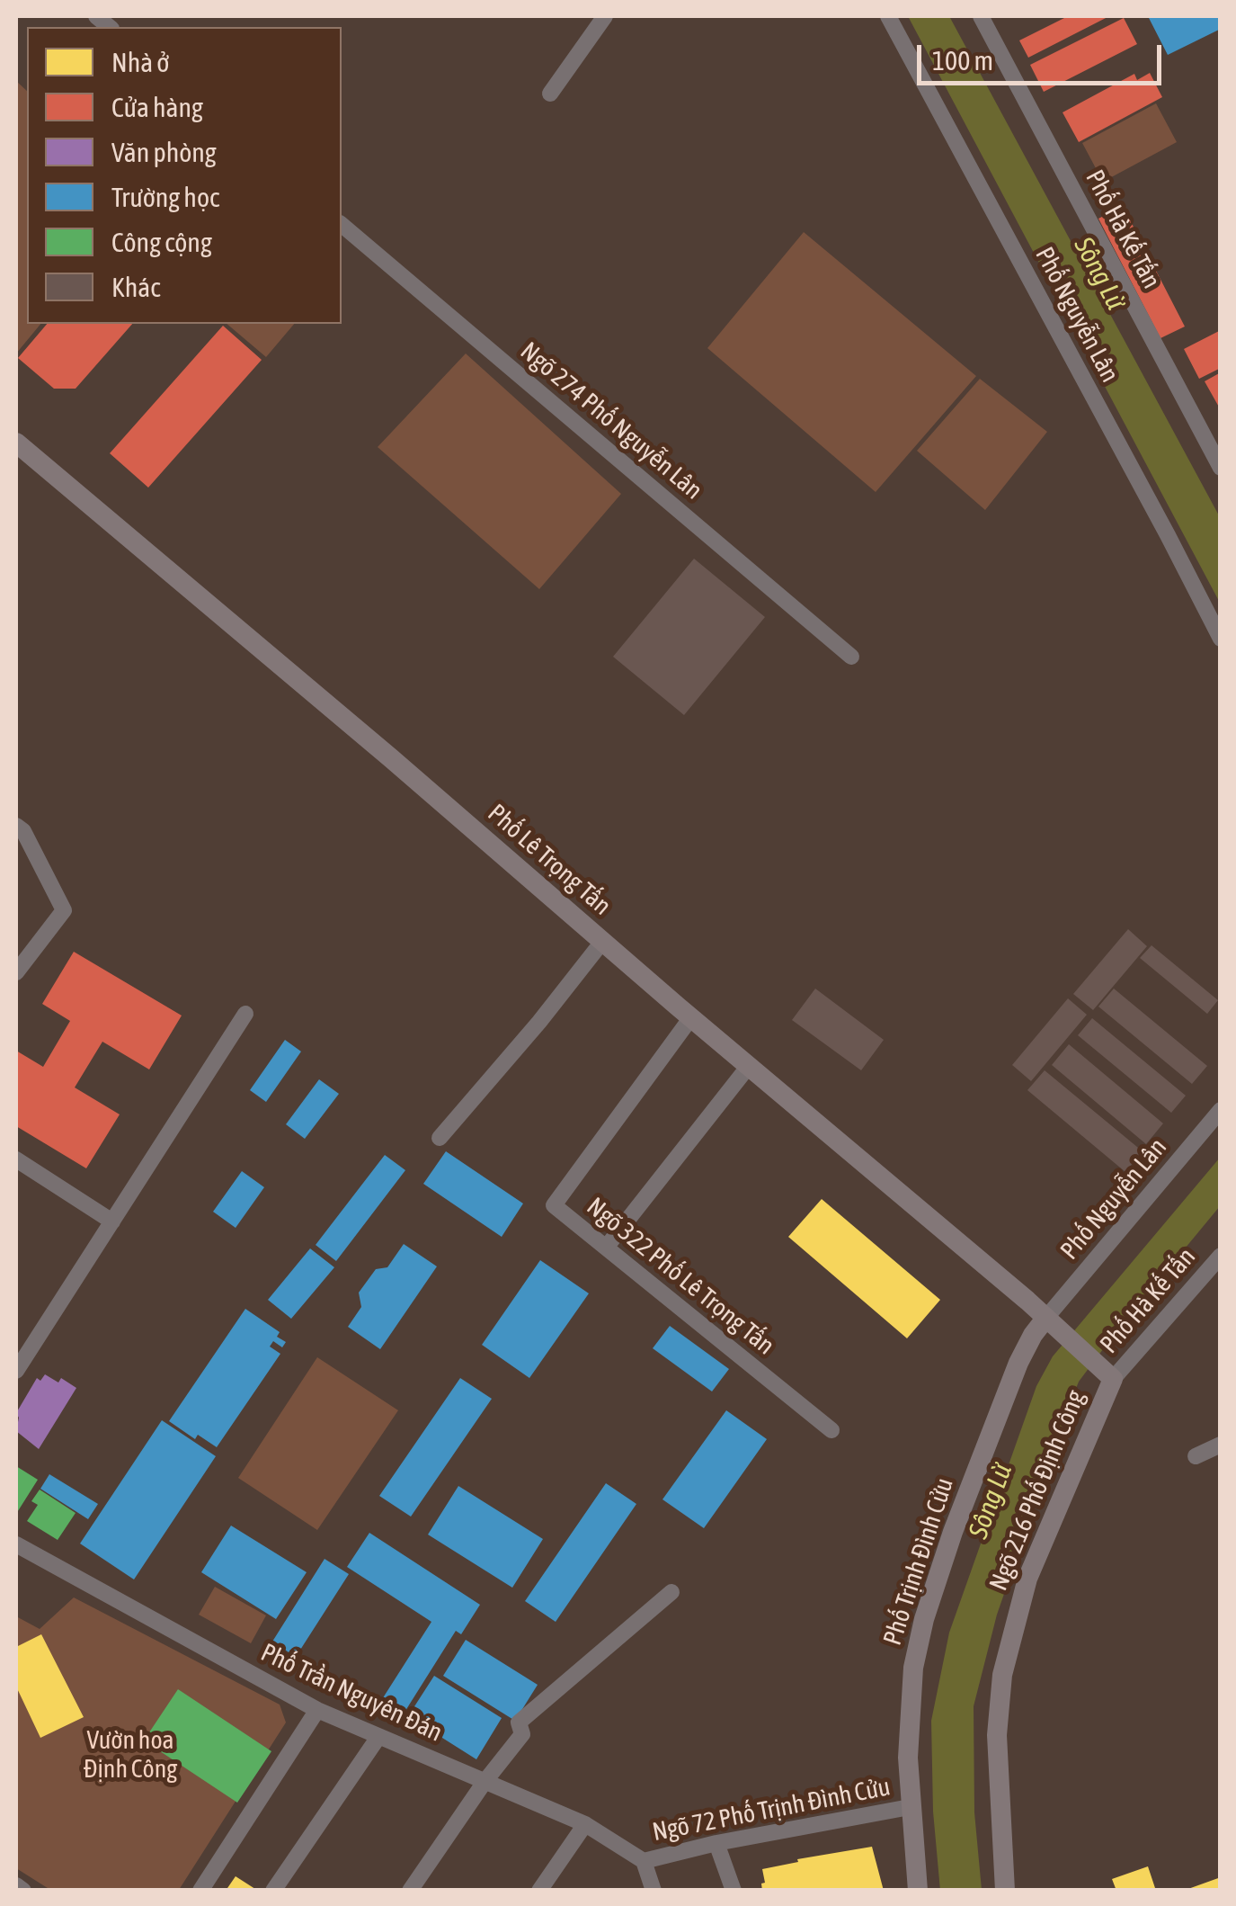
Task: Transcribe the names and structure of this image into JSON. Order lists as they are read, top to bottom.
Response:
{
  "streets": {
    "main road": ["Phố Lê Trọng Tấn", "Ngõ 216 Phố Định Công", "Phố Trịnh Đình Cửu"],
    "street": [
      "Phố Hà Kế Tấn",
      "Phố Nguyễn Lân",
      "Ngõ 274 Phố Nguyễn Lân",
      "Ngõ 322 Phố Lê Trọng Tấn",
      "Phố Trần Nguyên Đán",
      "Ngõ 72 Phố Trịnh Đình Cửu"
    ]
  },
  "crossings": [
    ["Phố Hà Kế Tấn", "Phố Lê Trọng Tấn"],
    ["Phố Hà Kế Tấn", "Ngõ 216 Phố Định Công"],
    ["Phố Nguyễn Lân", "Phố Lê Trọng Tấn"],
    ["Phố Nguyễn Lân", "Phố Trịnh Đình Cửu"],
    ["Phố Lê Trọng Tấn", "Ngõ 322 Phố Lê Trọng Tấn"],
    ["Phố Lê Trọng Tấn", "Ngõ 216 Phố Định Công"],
    ["Phố Lê Trọng Tấn", "Phố Trịnh Đình Cửu"],
    ["Phố Trịnh Đình Cửu", "Ngõ 72 Phố Trịnh Đình Cửu"],
    ["Phố Trần Nguyên Đán", "Ngõ 72 Phố Trịnh Đình Cửu"]
  ],
  "water": ["Sông Lừ"],
  "parks": ["Vườn hoa Định Công"],
  "legend": [
    "Nhà ở",
    "Cửa hàng",
    "Văn phòng",
    "Trường học",
    "Công cộng",
    "Khác"
  ],
  "scale_bar": "100 m"
}
